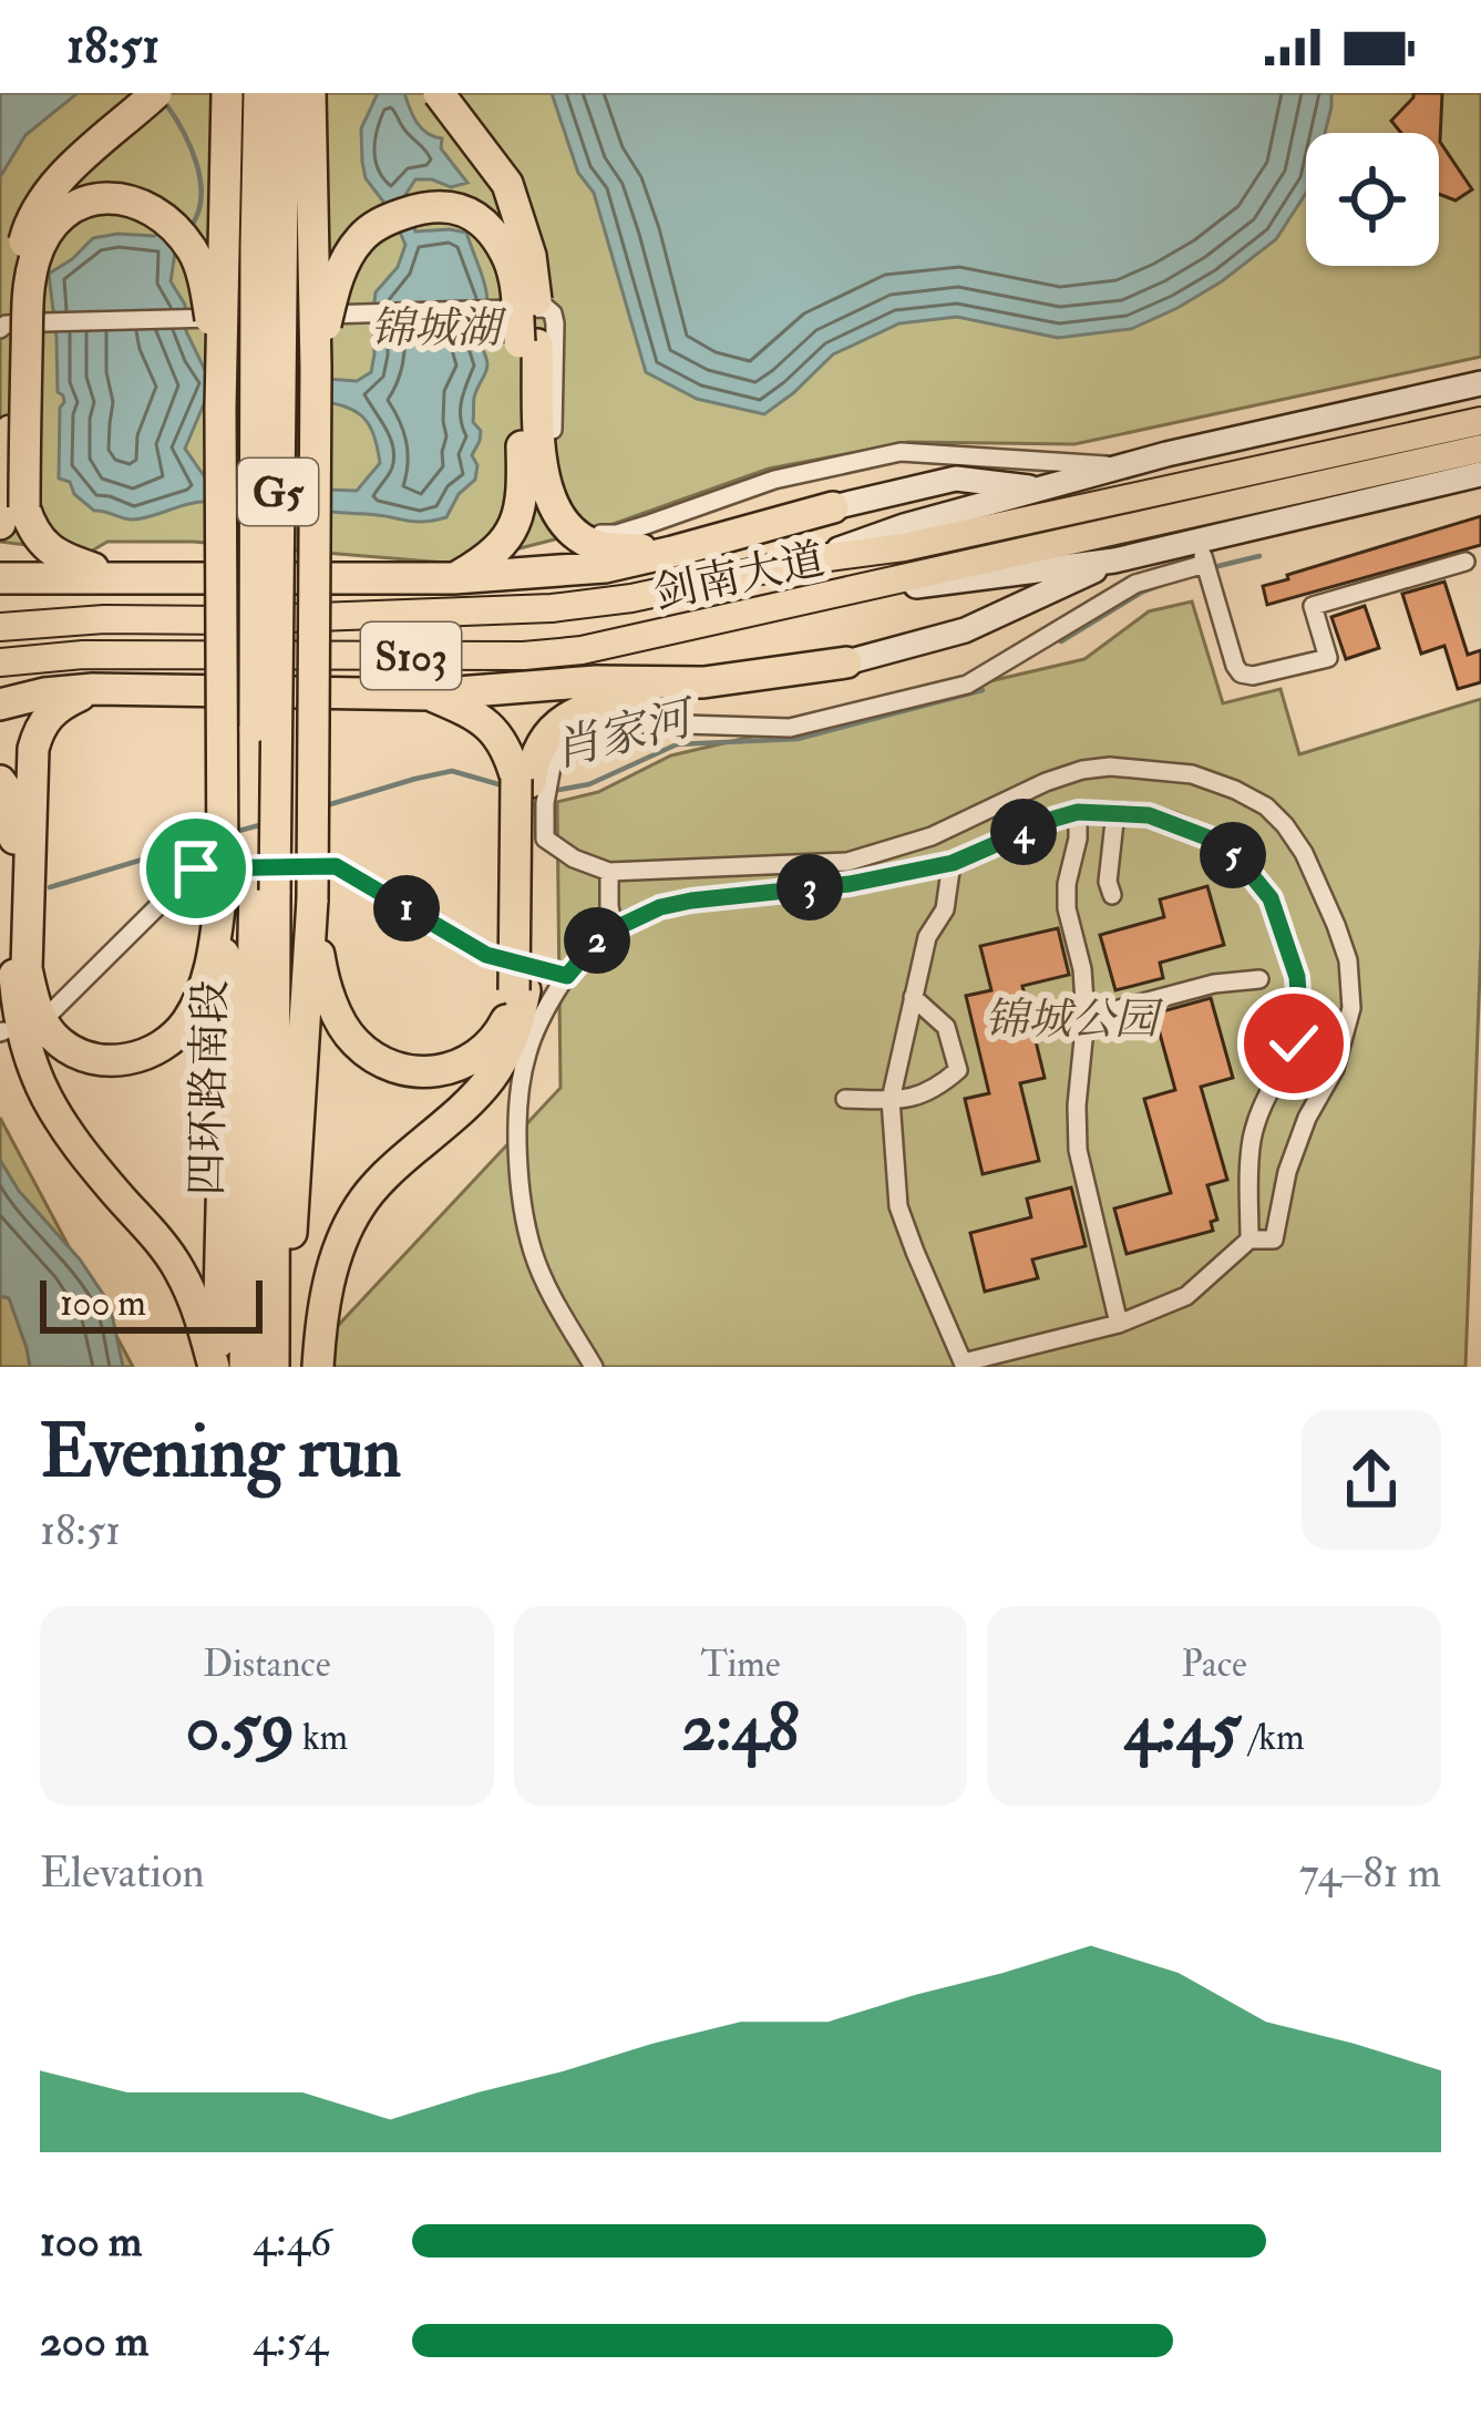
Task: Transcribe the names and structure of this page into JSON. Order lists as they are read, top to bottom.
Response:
{
  "streets": {
    "highway": [
      "G5",
      "剑南大道",
      "S103",
      "四环路南段"
    ]
  },
  "water": ["肖家河"],
  "parks": ["锦城湖", "锦城公园"],
  "scale_bar": "100 m",
  "page": {
    "status": "18:51",
    "pins": [
      "4",
      "5",
      "3",
      "1",
      "2"
    ],
    "scale": "100 m",
    "heading": ["Evening run", "18:51"],
    "stats": [
      ["Distance", "0.59 km"],
      ["Time", "2:48"],
      ["Pace", "4:45 /km"]
    ],
    "chart": ["Elevation", "74–81 m"],
    "list": [
      {
        "name": "100 m",
        "note": "4:46"
      },
      {
        "name": "200 m",
        "note": "4:54"
      }
    ]
  }
}
